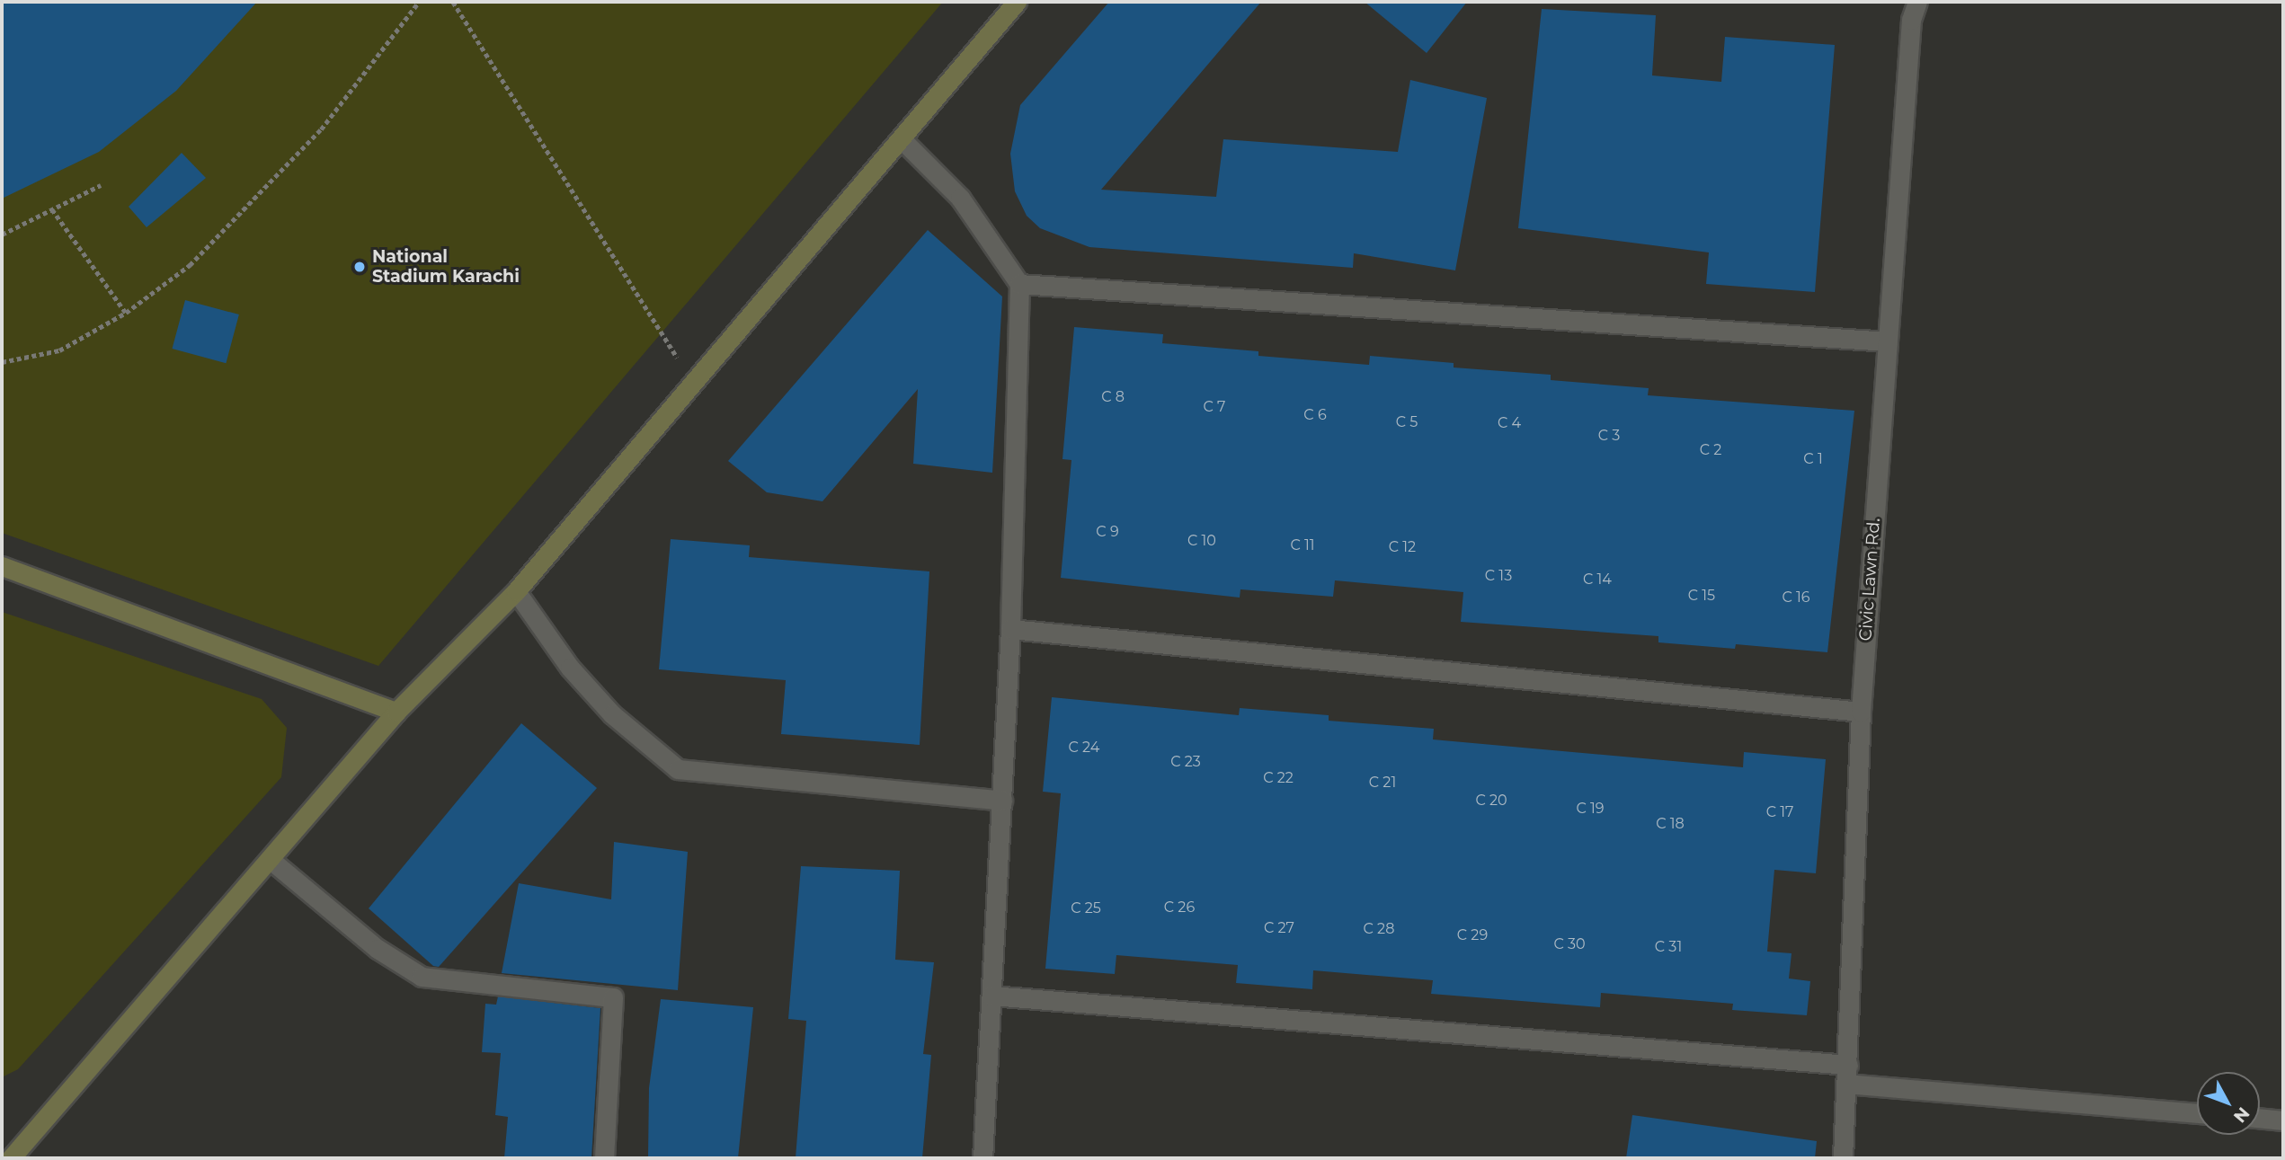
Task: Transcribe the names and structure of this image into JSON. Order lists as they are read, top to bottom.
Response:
{
  "streets": {
    "street": ["Civic Lawn Rd."]
  },
  "places": ["National Stadium Karachi"],
  "house_numbers": [
    "C 8",
    "C 7",
    "C 6",
    "C 5",
    "C 4",
    "C 3",
    "C 2",
    "C 1",
    "C 9",
    "C 10",
    "C 11",
    "C 12",
    "C 13",
    "C 14",
    "C 15",
    "C 16",
    "C 24",
    "C 23",
    "C 22",
    "C 21",
    "C 20",
    "C 19",
    "C 17",
    "C 18",
    "C 26",
    "C 25",
    "C 27",
    "C 28",
    "C 29",
    "C 30",
    "C 31"
  ],
  "north": "bottom right"
}
